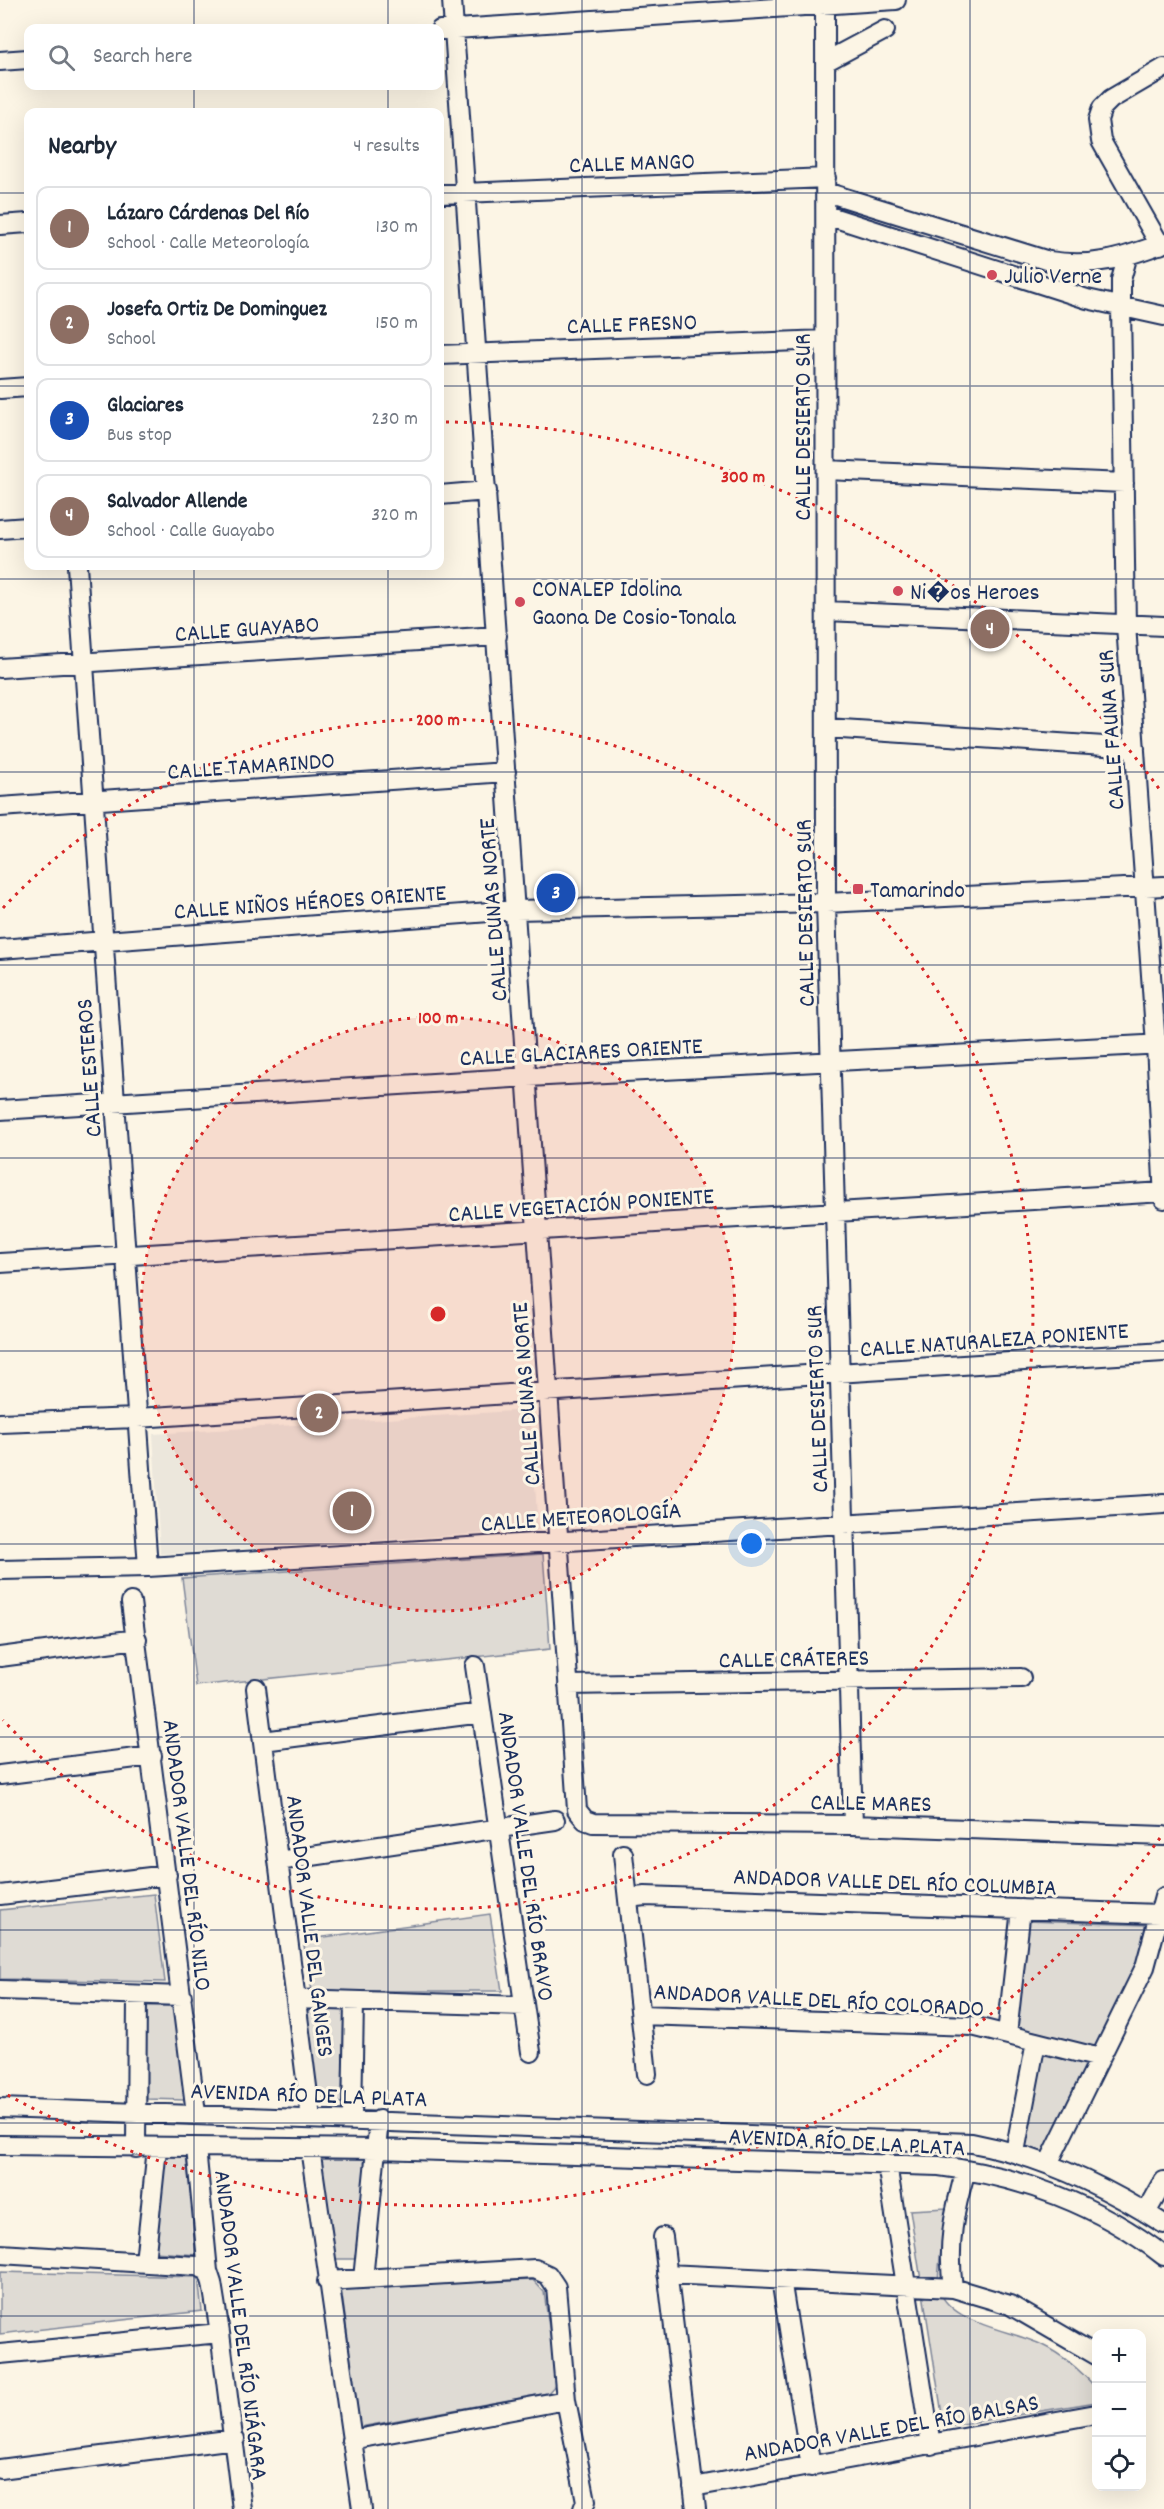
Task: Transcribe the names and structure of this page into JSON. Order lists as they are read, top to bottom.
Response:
{
  "streets": {
    "street": [
      "CALLE MANGO",
      "CALLE FRESNO",
      "CALLE DESIERTO SUR",
      "CALLE GUAYABO",
      "CALLE FAUNA SUR",
      "CALLE TAMARINDO",
      "CALLE NIÑOS HÉROES ORIENTE",
      "CALLE DUNAS NORTE",
      "CALLE GLACIARES ORIENTE",
      "CALLE ESTEROS",
      "CALLE VEGETACIÓN PONIENTE",
      "CALLE NATURALEZA PONIENTE",
      "CALLE METEOROLOGÍA",
      "CALLE CRÁTERES",
      "CALLE MARES",
      "ANDADOR VALLE DEL RÍO NILO",
      "ANDADOR VALLE DEL RÍO BRAVO",
      "ANDADOR VALLE DEL RÍO COLUMBIA",
      "ANDADOR VALLE DEL GANGES",
      "ANDADOR VALLE DEL RÍO COLORADO",
      "AVENIDA RÍO DE LA PLATA",
      "ANDADOR VALLE DEL RÍO NIÁGARA",
      "ANDADOR VALLE DEL RÍO BALSAS"
    ]
  },
  "crossings": [
    ["CALLE MANGO", "CALLE DESIERTO SUR"],
    ["CALLE MANGO", "CALLE DUNAS NORTE"],
    ["CALLE FRESNO", "CALLE DESIERTO SUR"],
    ["CALLE FRESNO", "CALLE DUNAS NORTE"],
    ["CALLE DESIERTO SUR", "CALLE NIÑOS HÉROES ORIENTE"],
    ["CALLE DESIERTO SUR", "CALLE GLACIARES ORIENTE"],
    ["CALLE DESIERTO SUR", "CALLE VEGETACIÓN PONIENTE"],
    ["CALLE DESIERTO SUR", "CALLE NATURALEZA PONIENTE"],
    ["CALLE DESIERTO SUR", "CALLE METEOROLOGÍA"],
    ["CALLE DESIERTO SUR", "CALLE CRÁTERES"],
    ["CALLE DESIERTO SUR", "CALLE MARES"],
    ["CALLE GUAYABO", "CALLE DUNAS NORTE"],
    ["CALLE GUAYABO", "CALLE ESTEROS"],
    ["CALLE FAUNA SUR", "CALLE NIÑOS HÉROES ORIENTE"],
    ["CALLE FAUNA SUR", "CALLE GLACIARES ORIENTE"],
    ["CALLE FAUNA SUR", "CALLE VEGETACIÓN PONIENTE"],
    ["CALLE TAMARINDO", "CALLE DUNAS NORTE"],
    ["CALLE TAMARINDO", "CALLE ESTEROS"],
    ["CALLE NIÑOS HÉROES ORIENTE", "CALLE DUNAS NORTE"],
    ["CALLE NIÑOS HÉROES ORIENTE", "CALLE ESTEROS"],
    ["CALLE DUNAS NORTE", "CALLE GLACIARES ORIENTE"],
    ["CALLE DUNAS NORTE", "CALLE VEGETACIÓN PONIENTE"],
    ["CALLE DUNAS NORTE", "CALLE NATURALEZA PONIENTE"],
    ["CALLE DUNAS NORTE", "CALLE METEOROLOGÍA"],
    ["CALLE DUNAS NORTE", "CALLE CRÁTERES"],
    ["CALLE DUNAS NORTE", "CALLE MARES"],
    ["CALLE GLACIARES ORIENTE", "CALLE ESTEROS"],
    ["CALLE ESTEROS", "CALLE VEGETACIÓN PONIENTE"],
    ["CALLE ESTEROS", "CALLE NATURALEZA PONIENTE"],
    ["CALLE ESTEROS", "CALLE METEOROLOGÍA"],
    ["ANDADOR VALLE DEL RÍO NILO", "AVENIDA RÍO DE LA PLATA"],
    ["ANDADOR VALLE DEL GANGES", "AVENIDA RÍO DE LA PLATA"],
    ["AVENIDA RÍO DE LA PLATA", "ANDADOR VALLE DEL RÍO NIÁGARA"]
  ],
  "places": {
    "other": ["Julio Verne", "Ni�os Heroes", "CONALEP Idolina Gaona De Cosio-Tonala"],
    "transit": ["Tamarindo"]
  },
  "page": {
    "search": "Search here",
    "heading": ["Nearby", "4 results"],
    "list": [
      {
        "mark": "1",
        "name": "Lázaro Cárdenas Del Río",
        "note": "School · Calle Meteorología",
        "value": "130 m"
      },
      {
        "mark": "2",
        "name": "Josefa Ortiz De Dominguez",
        "note": "School",
        "value": "150 m"
      },
      {
        "mark": "3",
        "name": "Glaciares",
        "note": "Bus stop",
        "value": "230 m"
      },
      {
        "mark": "4",
        "name": "Salvador Allende",
        "note": "School · Calle Guayabo",
        "value": "320 m"
      }
    ],
    "pins": [
      "4",
      "3",
      "2",
      "1"
    ],
    "map_buttons": ["+", "−"]
  },
  "rings": ["300 m", "200 m", "100 m"]
}
